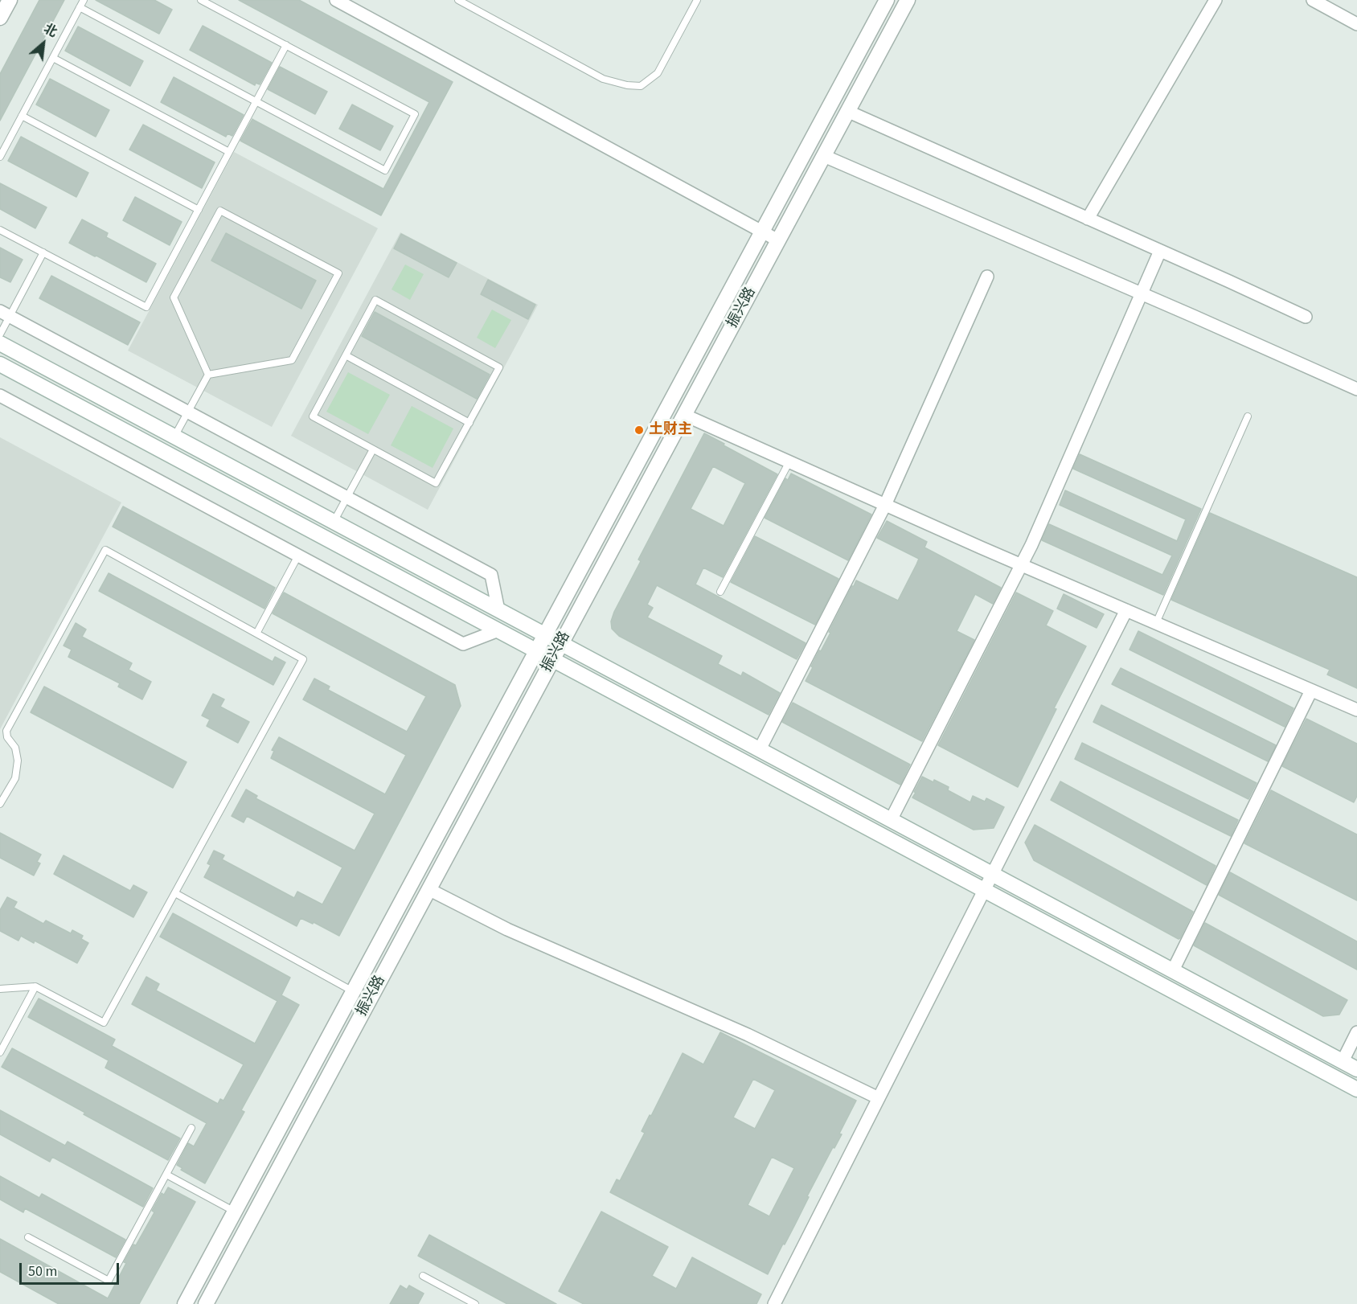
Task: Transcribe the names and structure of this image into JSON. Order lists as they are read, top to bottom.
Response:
{
  "streets": {
    "main road": ["振兴路"]
  },
  "places": ["土财主"],
  "scale_bar": "50 m",
  "north": "top right"
}
